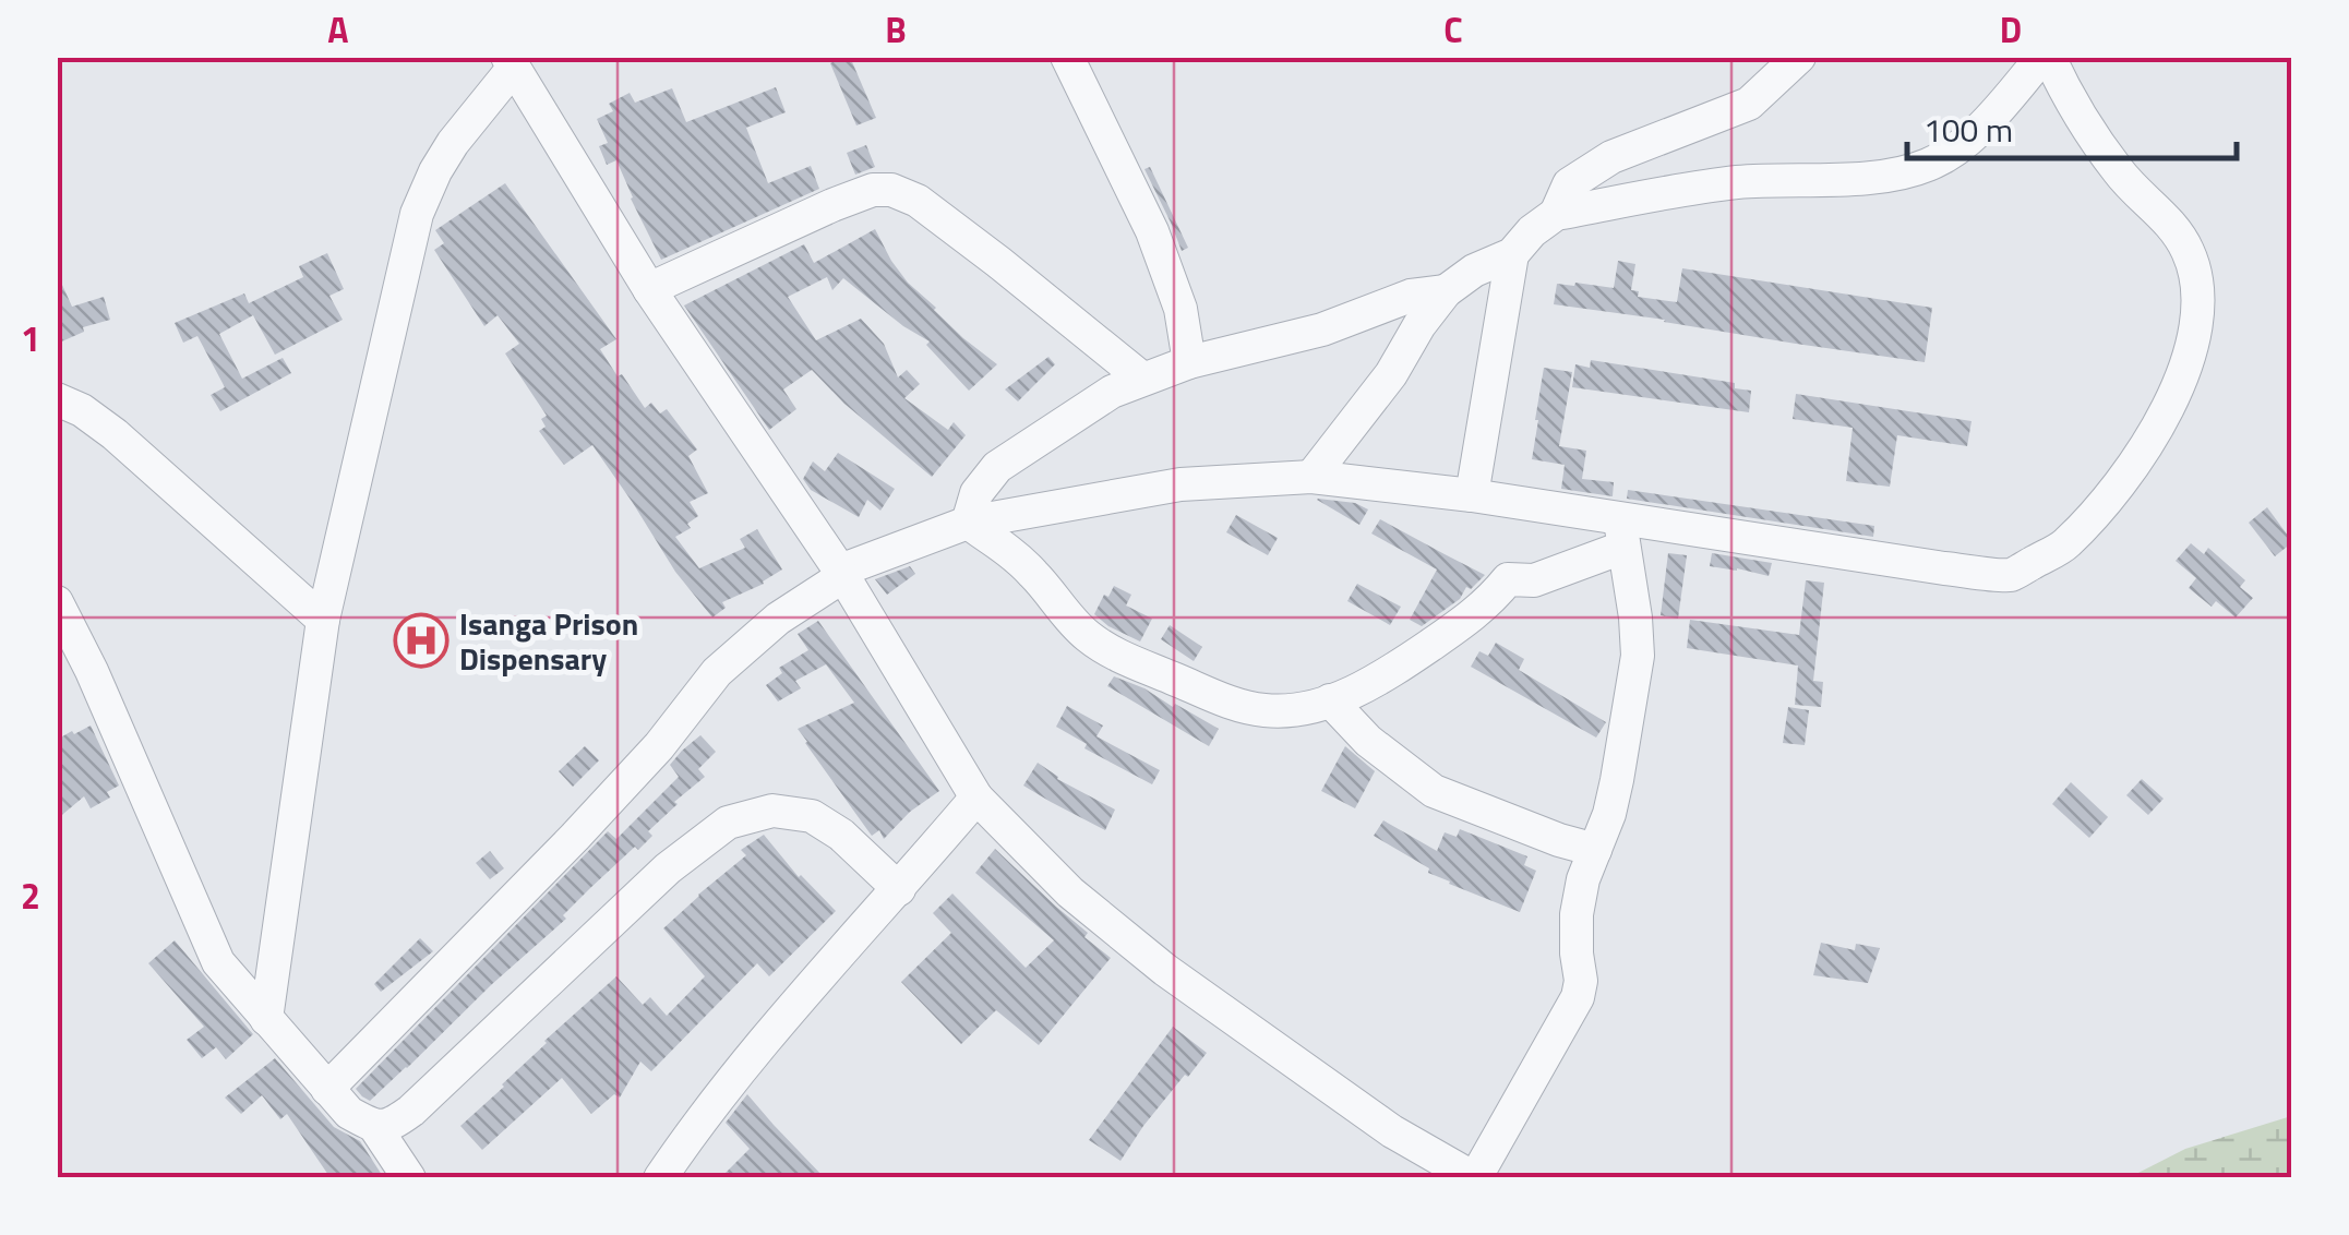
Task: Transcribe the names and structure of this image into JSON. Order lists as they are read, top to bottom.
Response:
{
  "places": {
    "hospital": ["Isanga Prison Dispensary"]
  },
  "scale_bar": "100 m",
  "grid": {
    "columns": [
      "A",
      "B",
      "C",
      "D"
    ],
    "rows": ["1", "2"]
  }
}
